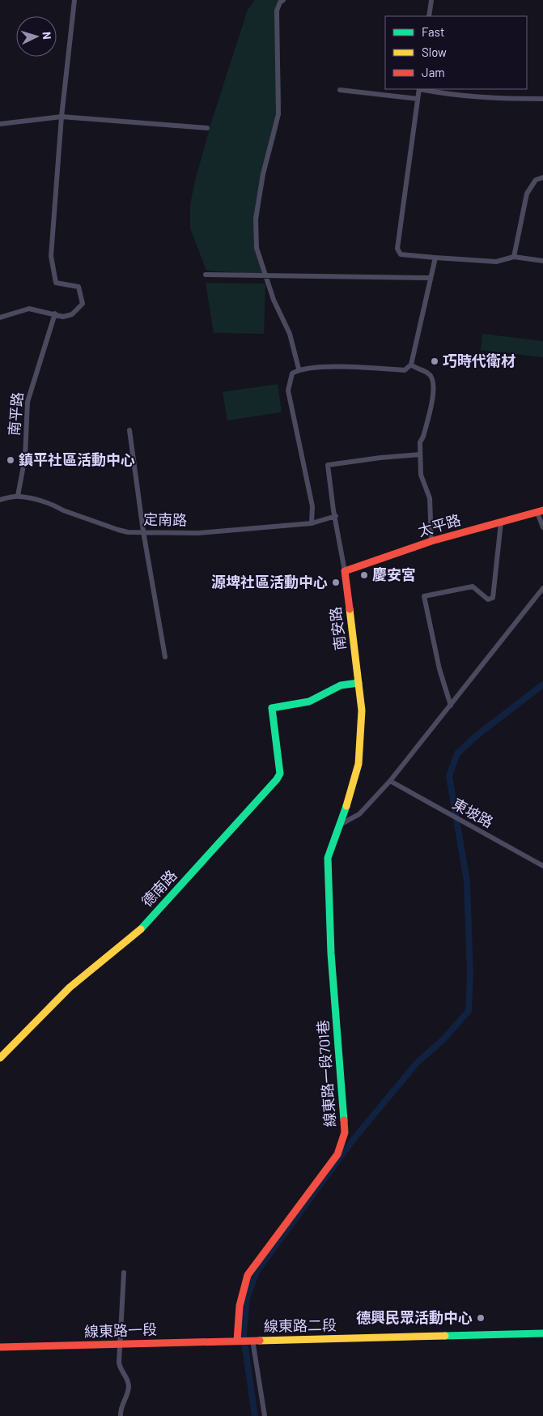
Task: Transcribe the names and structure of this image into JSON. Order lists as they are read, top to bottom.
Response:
{
  "streets": {
    "street": [
      "南平路",
      "定南路",
      "太平路",
      "南安路",
      "東坡路",
      "德南路",
      "線東路一段701巷",
      "線東路二段",
      "線東路一段"
    ]
  },
  "crossings": [
    ["南平路", "定南路"],
    ["太平路", "南安路"],
    ["南安路", "德南路"],
    ["南安路", "線東路一段701巷"],
    ["線東路一段701巷", "線東路二段"],
    ["線東路一段701巷", "線東路一段"],
    ["線東路二段", "線東路一段"]
  ],
  "places": [
    "巧時代衛材",
    "鎮平社區活動中心",
    "慶安宮",
    "源埤社區活動中心",
    "德興民眾活動中心"
  ],
  "legend": ["Fast", "Slow", "Jam"],
  "north": "right"
}
